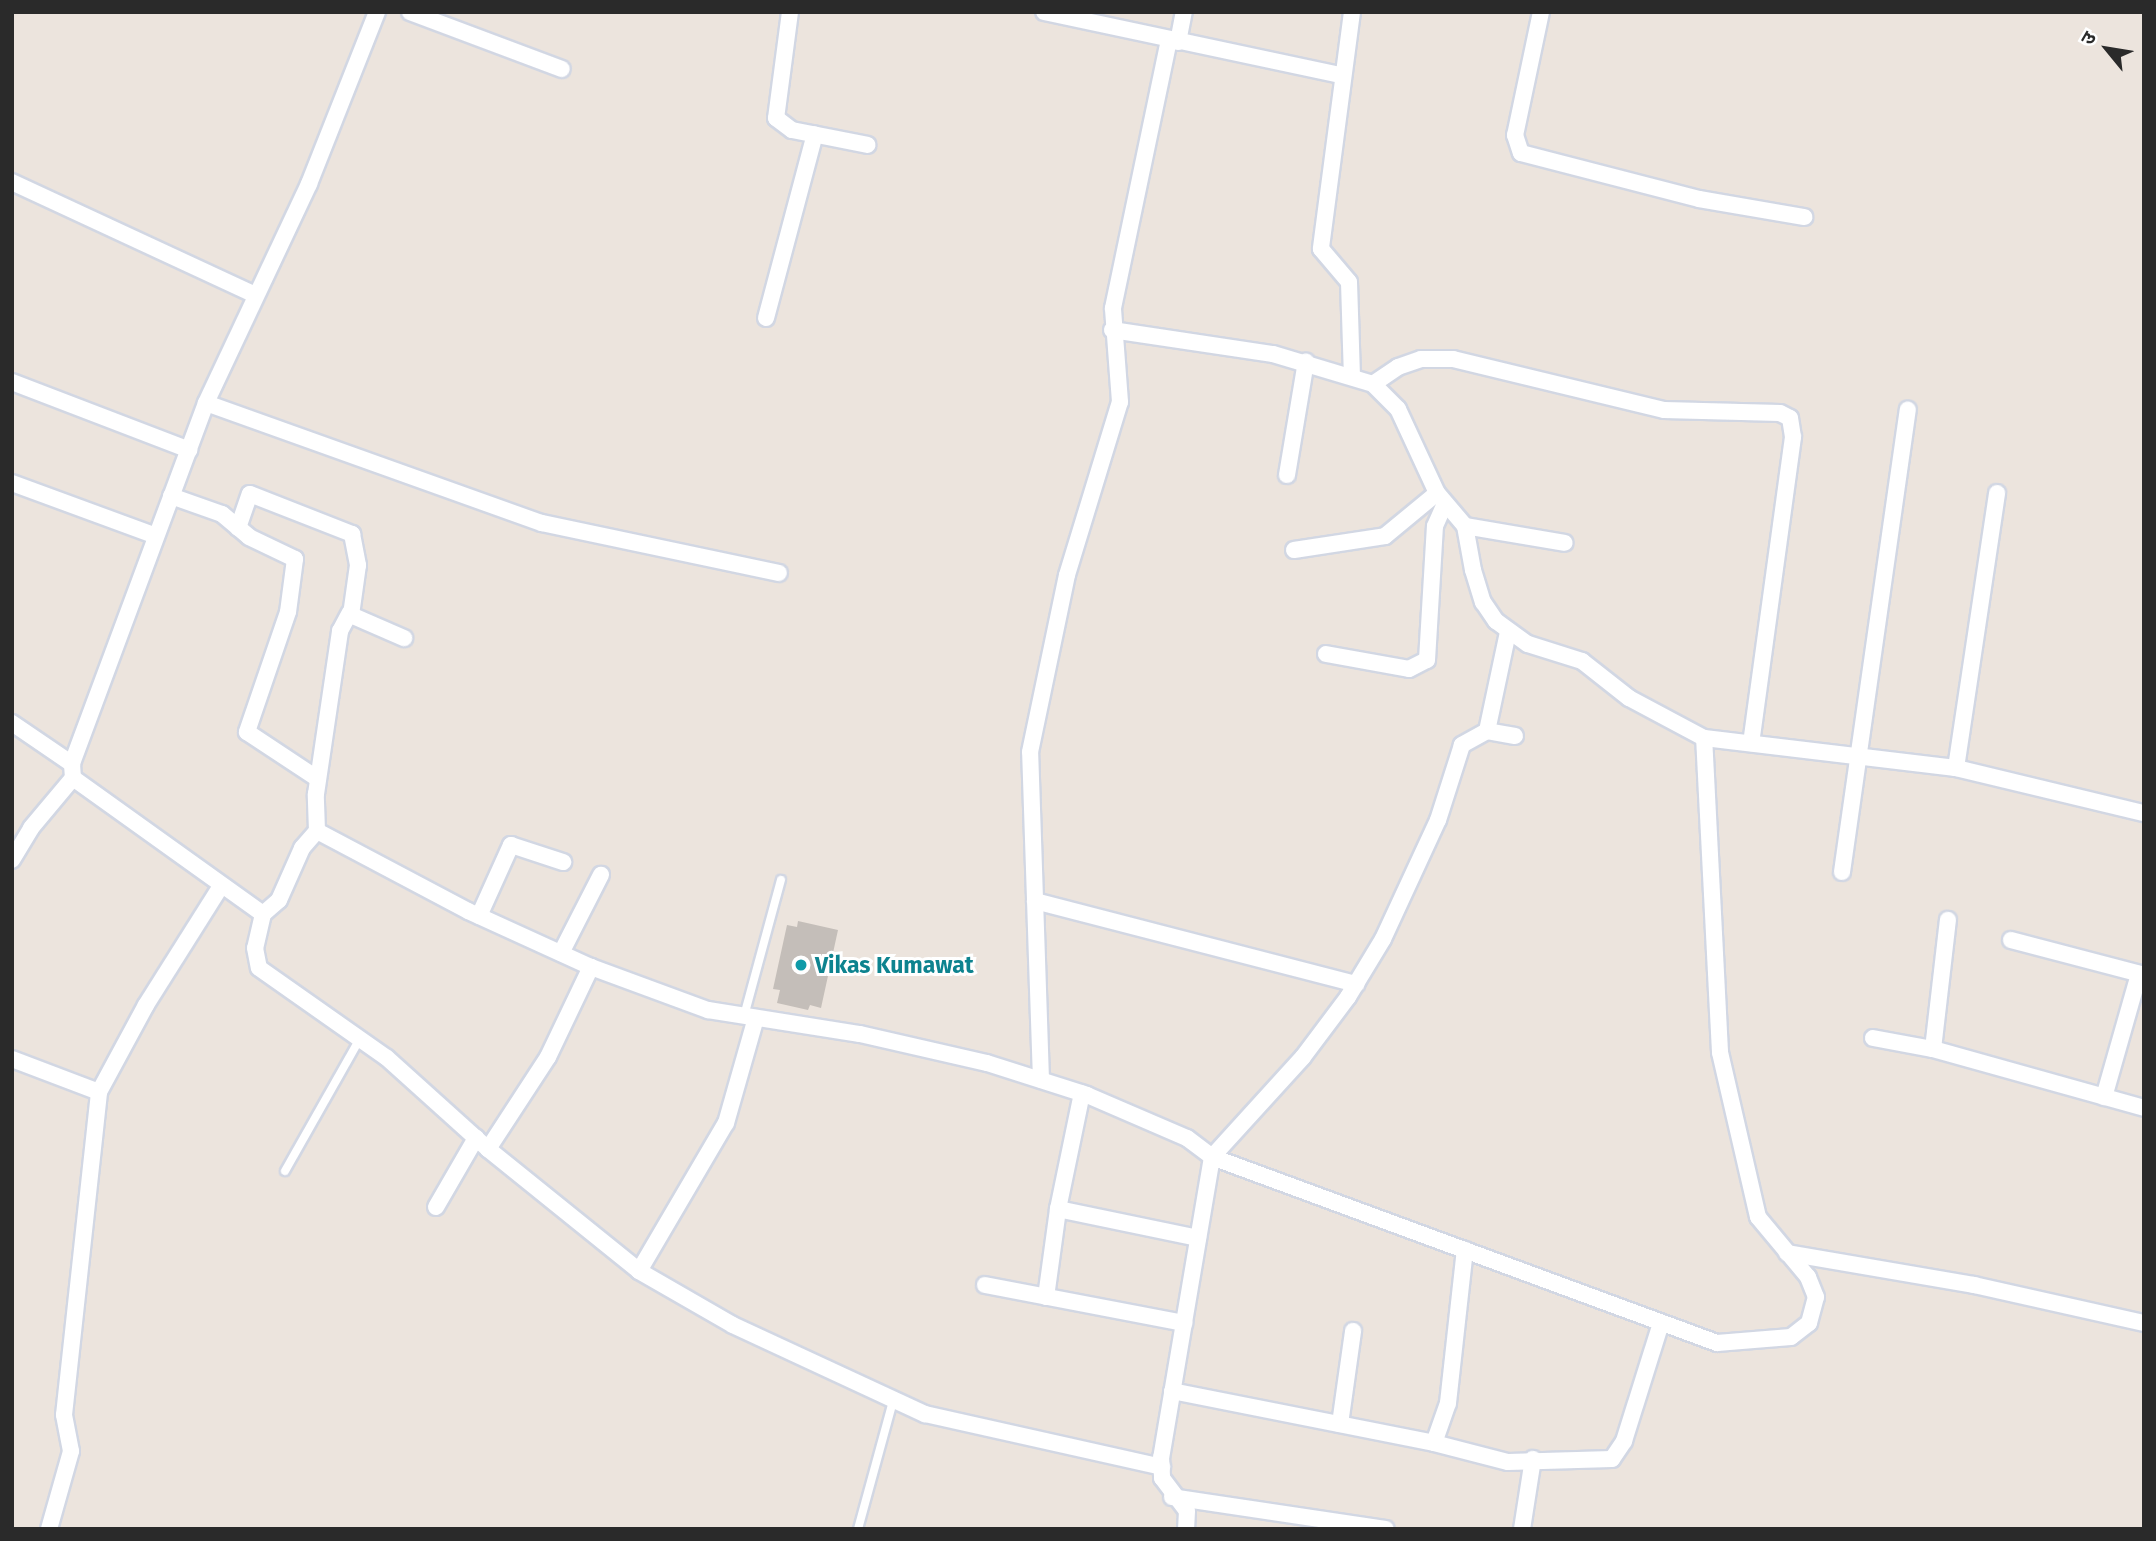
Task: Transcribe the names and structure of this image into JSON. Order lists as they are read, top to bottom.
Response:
{
  "places": ["Vikas Kumawat"],
  "north": "top left"
}
